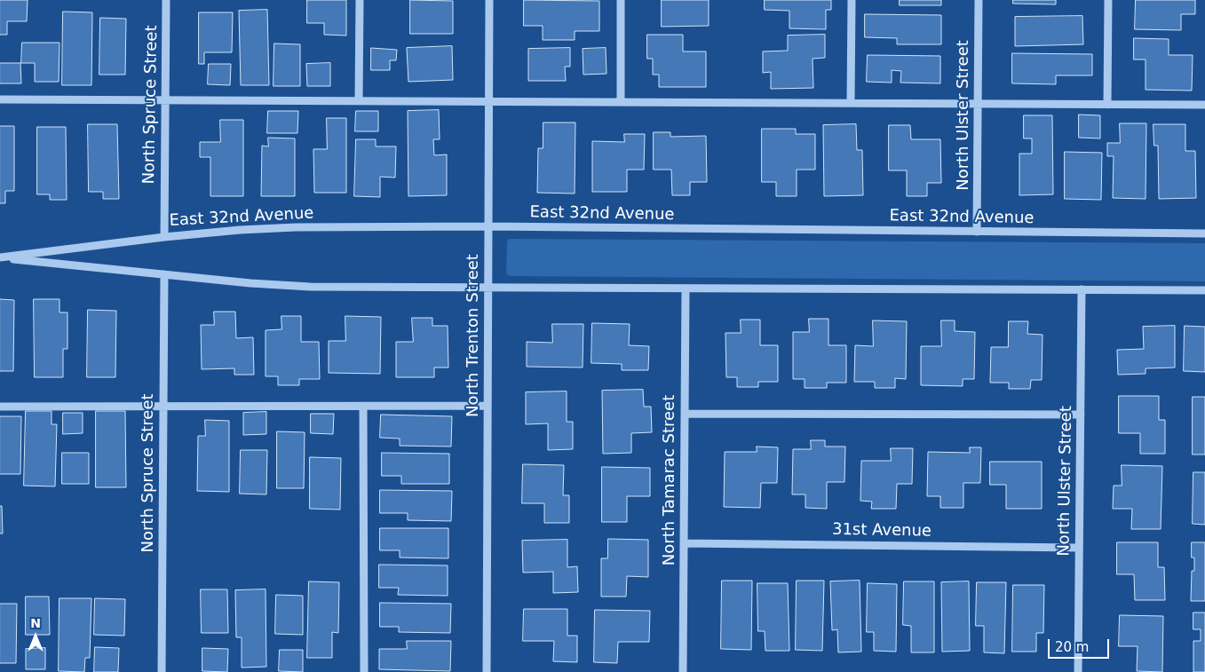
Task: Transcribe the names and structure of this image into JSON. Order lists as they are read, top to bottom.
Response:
{
  "streets": {
    "street": [
      "North Spruce Street",
      "North Ulster Street",
      "East 32nd Avenue",
      "North Trenton Street",
      "North Tamarac Street",
      "31st Avenue"
    ]
  },
  "crossings": [
    ["North Spruce Street", "East 32nd Avenue"],
    ["North Ulster Street", "East 32nd Avenue"],
    ["North Ulster Street", "31st Avenue"],
    ["East 32nd Avenue", "North Trenton Street"],
    ["East 32nd Avenue", "North Tamarac Street"],
    ["North Tamarac Street", "31st Avenue"]
  ],
  "scale_bar": "20 m",
  "north": "top"
}
